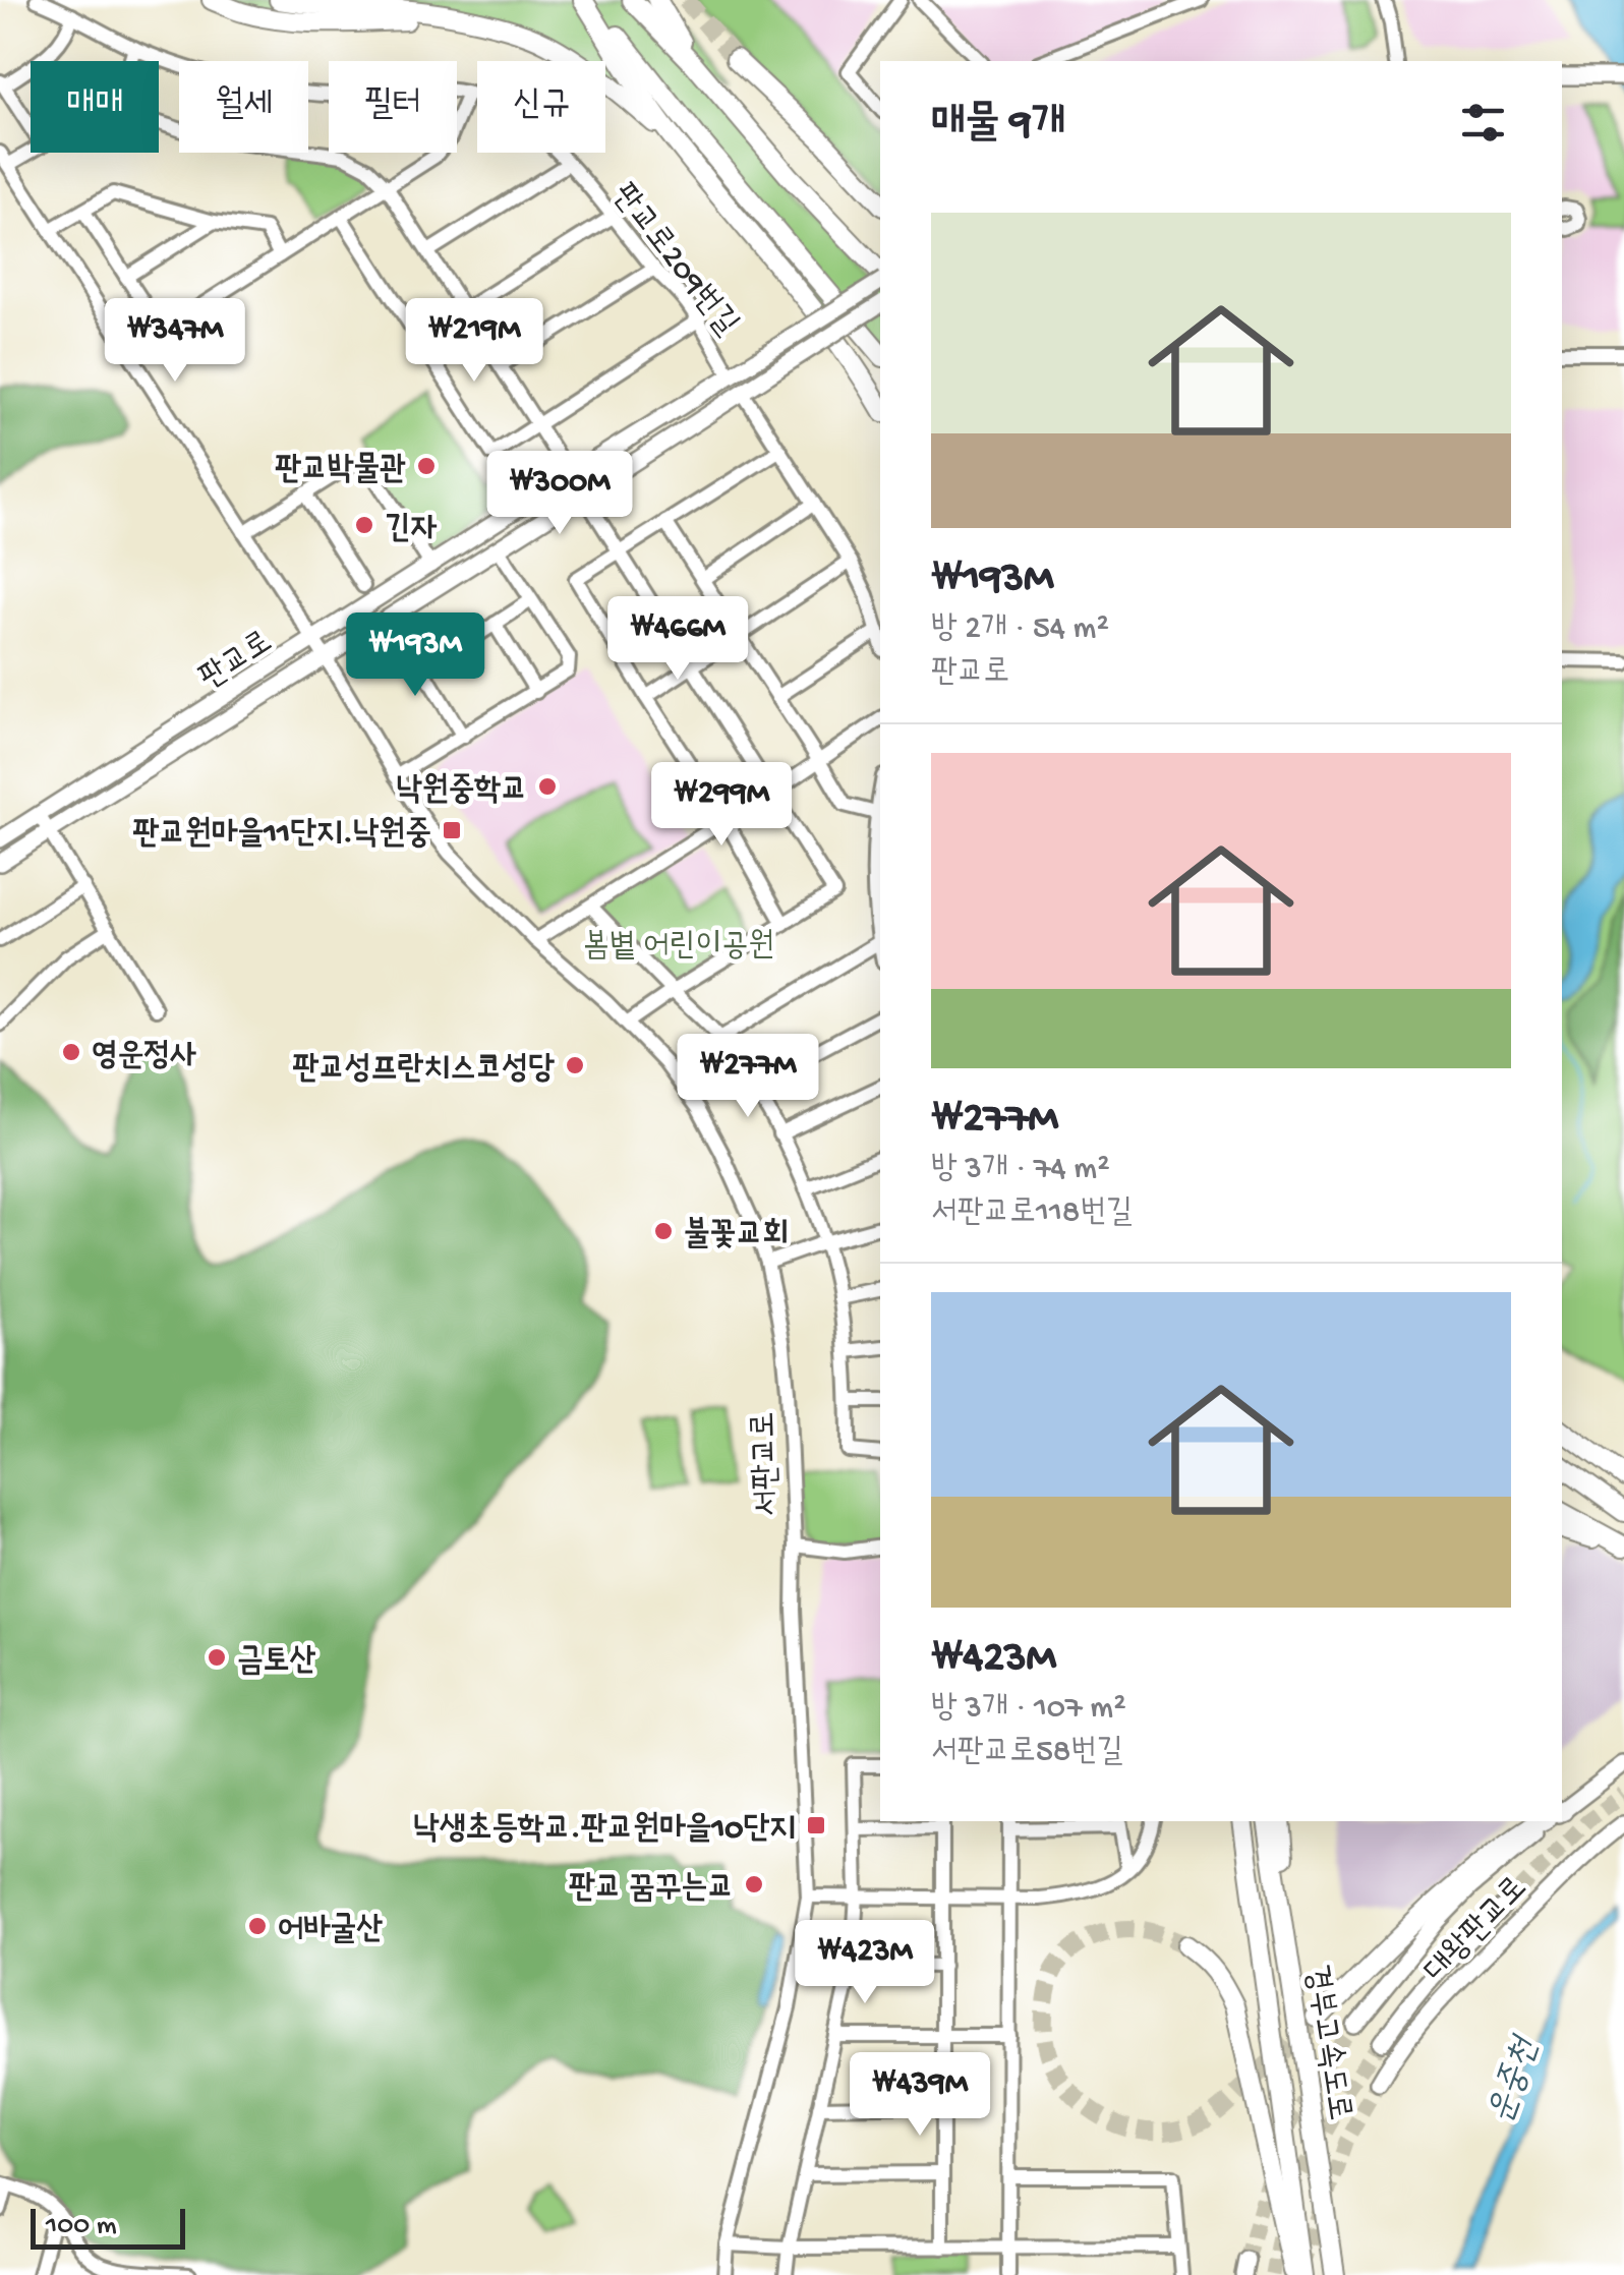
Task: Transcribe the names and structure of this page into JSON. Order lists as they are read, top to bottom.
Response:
{
  "streets": {
    "highway": ["경부고속도로"],
    "main road": ["판교로", "대왕판교로"],
    "street": ["판교로209번길", "서판교로"]
  },
  "crossings": [
    ["판교로209번길", "판교로"],
    ["판교로", "서판교로"]
  ],
  "water": ["운중천"],
  "parks": ["봄볕 어린이공원"],
  "places": {
    "other": [
      "판교박물관",
      "긴자",
      "낙원중학교",
      "영운정사",
      "판교성프란치스코성당",
      "불꽃교회",
      "금토산",
      "판교 꿈꾸는교",
      "어바굴산"
    ],
    "transit": ["판교원마을11단지.낙원중", "낙생초등학교.판교원마을10단지"]
  },
  "scale_bar": "100 m",
  "page": {
    "chip": [
      "매매",
      "월세",
      "필터",
      "신규"
    ],
    "heading": "매물 9개",
    "list": [
      {
        "name": "₩193M",
        "note": "방 2개 · 54 m² · 판교로"
      },
      {
        "name": "₩277M",
        "note": "방 3개 · 74 m² · 서판교로118번길"
      },
      {
        "name": "₩423M",
        "note": "방 3개 · 107 m² · 서판교로58번길"
      }
    ],
    "price": [
      "₩347M",
      "₩219M",
      "₩300M",
      "₩466M",
      "₩193M",
      "₩299M",
      "₩277M",
      "₩423M",
      "₩439M"
    ],
    "scale": "100 m"
  }
}
